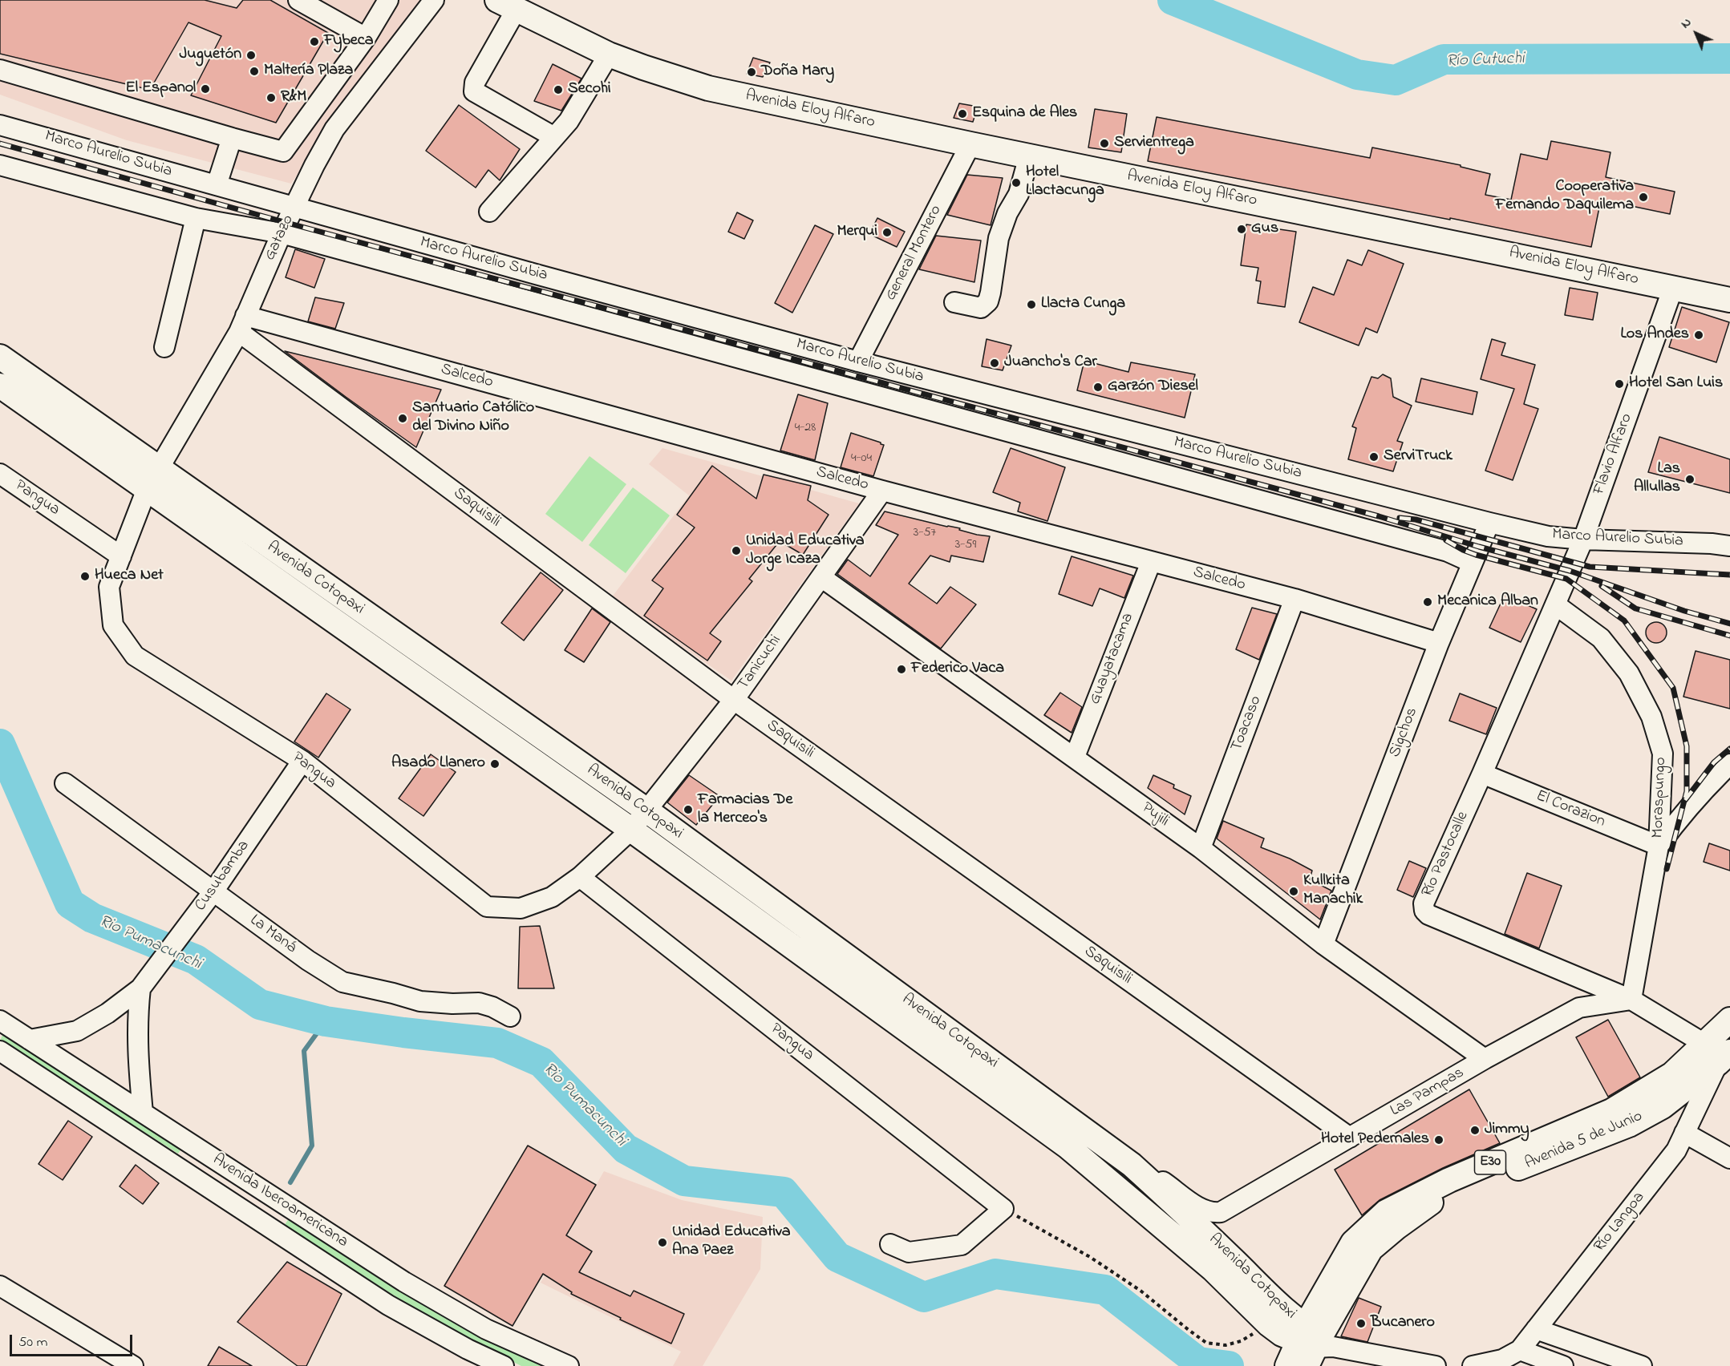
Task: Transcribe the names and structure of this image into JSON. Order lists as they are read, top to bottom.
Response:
{
  "streets": {
    "main road": [
      "Avenida Eloy Alfaro",
      "Avenida Cotopaxi",
      "Avenida 5 de Junio",
      "E30"
    ],
    "street": [
      "Marco Aurelio Subia",
      "Gatazo",
      "General Montero",
      "Salcedo",
      "Flavio Alfaro",
      "Pangua",
      "Saquisili",
      "Guayatacama",
      "Tanicuchi",
      "Toacaso",
      "Sigchos",
      "Moraspungo",
      "El Corazion",
      "Pujili",
      "Río Pastocalle",
      "Cusubamba",
      "La Maná",
      "Las Pampas",
      "Avenida Iberoamericana",
      "Río Langoa"
    ]
  },
  "crossings": [
    ["Avenida Eloy Alfaro", "General Montero"],
    ["Avenida Eloy Alfaro", "Flavio Alfaro"],
    ["Marco Aurelio Subia", "Gatazo"],
    ["Marco Aurelio Subia", "General Montero"],
    ["Marco Aurelio Subia", "Flavio Alfaro"],
    ["Marco Aurelio Subia", "Sigchos"],
    ["Marco Aurelio Subia", "Río Pastocalle"],
    ["Gatazo", "Salcedo"],
    ["Gatazo", "Pangua"],
    ["Gatazo", "Saquisili"],
    ["Gatazo", "Avenida Cotopaxi"],
    ["Salcedo", "Saquisili"],
    ["Salcedo", "Guayatacama"],
    ["Salcedo", "Tanicuchi"],
    ["Salcedo", "Toacaso"],
    ["Salcedo", "Sigchos"],
    ["Flavio Alfaro", "Río Pastocalle"],
    ["Pangua", "Avenida Cotopaxi"],
    ["Pangua", "Tanicuchi"],
    ["Pangua", "Cusubamba"],
    ["Saquisili", "Tanicuchi"],
    ["Saquisili", "Las Pampas"],
    ["Avenida Cotopaxi", "Tanicuchi"],
    ["Avenida Cotopaxi", "Las Pampas"],
    ["Avenida Cotopaxi", "Avenida 5 de Junio"],
    ["Guayatacama", "Pujili"],
    ["Tanicuchi", "Pujili"],
    ["Toacaso", "Pujili"],
    ["Sigchos", "Pujili"],
    ["Moraspungo", "El Corazion"],
    ["Moraspungo", "Río Pastocalle"],
    ["Moraspungo", "Las Pampas"],
    ["El Corazion", "Río Pastocalle"],
    ["Pujili", "Las Pampas"],
    ["Río Pastocalle", "Las Pampas"],
    ["Río Pastocalle", "Avenida 5 de Junio"],
    ["Cusubamba", "La Maná"],
    ["Cusubamba", "Avenida Iberoamericana"],
    ["Avenida 5 de Junio", "Río Langoa"]
  ],
  "water": ["Río Cutuchi", "Rio Pumacunchi"],
  "places": [
    "Fybeca",
    "Juguetón",
    "Maltería Plaza",
    "Doña Mary",
    "El Espanol",
    "Secohi",
    "R&M",
    "Esquina de Ales",
    "Servientrega",
    "Hotel Llactacunga",
    "Cooperativa Fernando Daquilema",
    "Gus",
    "Merqui",
    "Llacta Cunga",
    "Los Andes",
    "Juancho's Car",
    "Hotel San Luis",
    "Garzón Diesel",
    "Santuario Católico del Divino Niño",
    "ServiTruck",
    "Las Allullas",
    "Unidad Educativa Jorge Icaza",
    "Hueca Net",
    "Mecanica Alban",
    "Federico Vaca",
    "Asado Llanero",
    "Farmacias De la Merceo's",
    "Kullkita Manachik",
    "Jimmy",
    "Hotel Pedernales",
    "Unidad Educativa Ana Paez",
    "Bucanero"
  ],
  "house_numbers": [
    "4-28",
    "4-04",
    "3-57",
    "3-59"
  ],
  "scale_bar": "50 m",
  "north": "top left"
}
